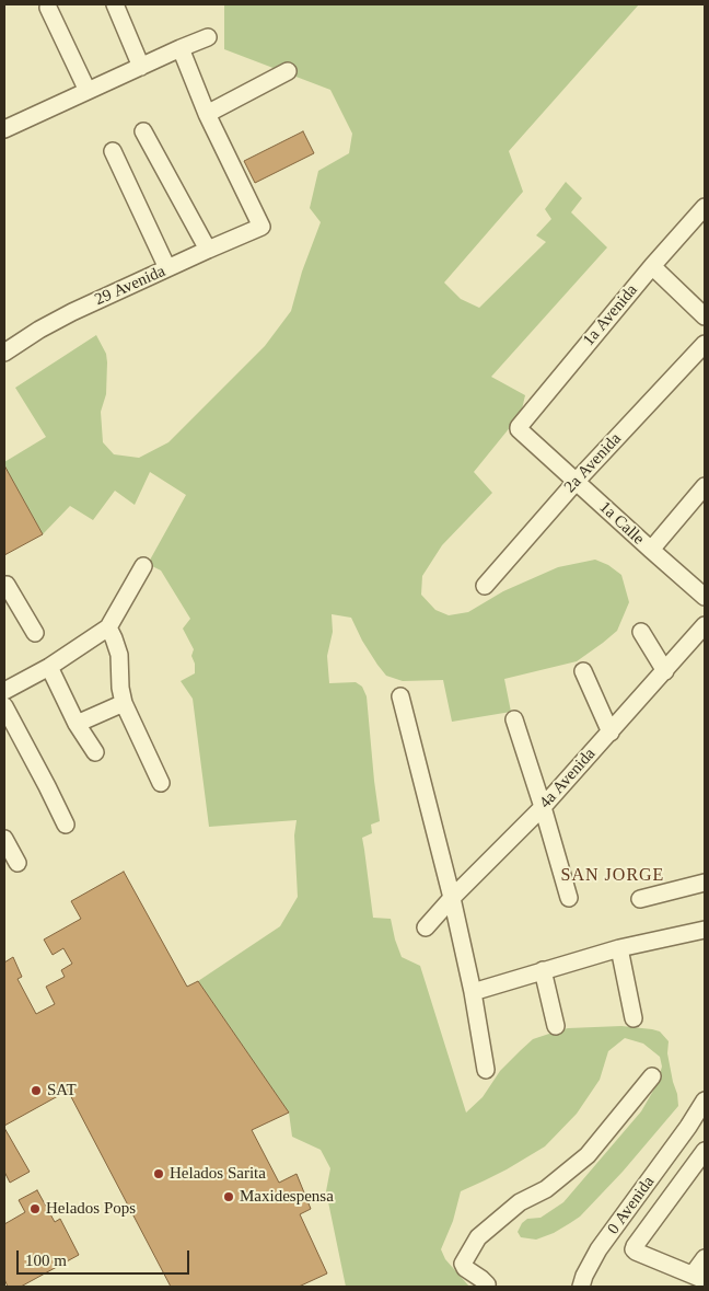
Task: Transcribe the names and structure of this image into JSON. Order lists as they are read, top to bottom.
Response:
{
  "streets": {
    "street": [
      "29 Avenida",
      "1a Avenida",
      "2a Avenida",
      "1a Calle",
      "4a Avenida",
      "0 Avenida"
    ]
  },
  "crossings": [
    ["1a Avenida", "1a Calle"],
    ["2a Avenida", "1a Calle"]
  ],
  "districts": ["SAN JORGE"],
  "places": [
    "SAT",
    "Helados Sarita",
    "Maxidespensa",
    "Helados Pops"
  ],
  "scale_bar": "100 m"
}
